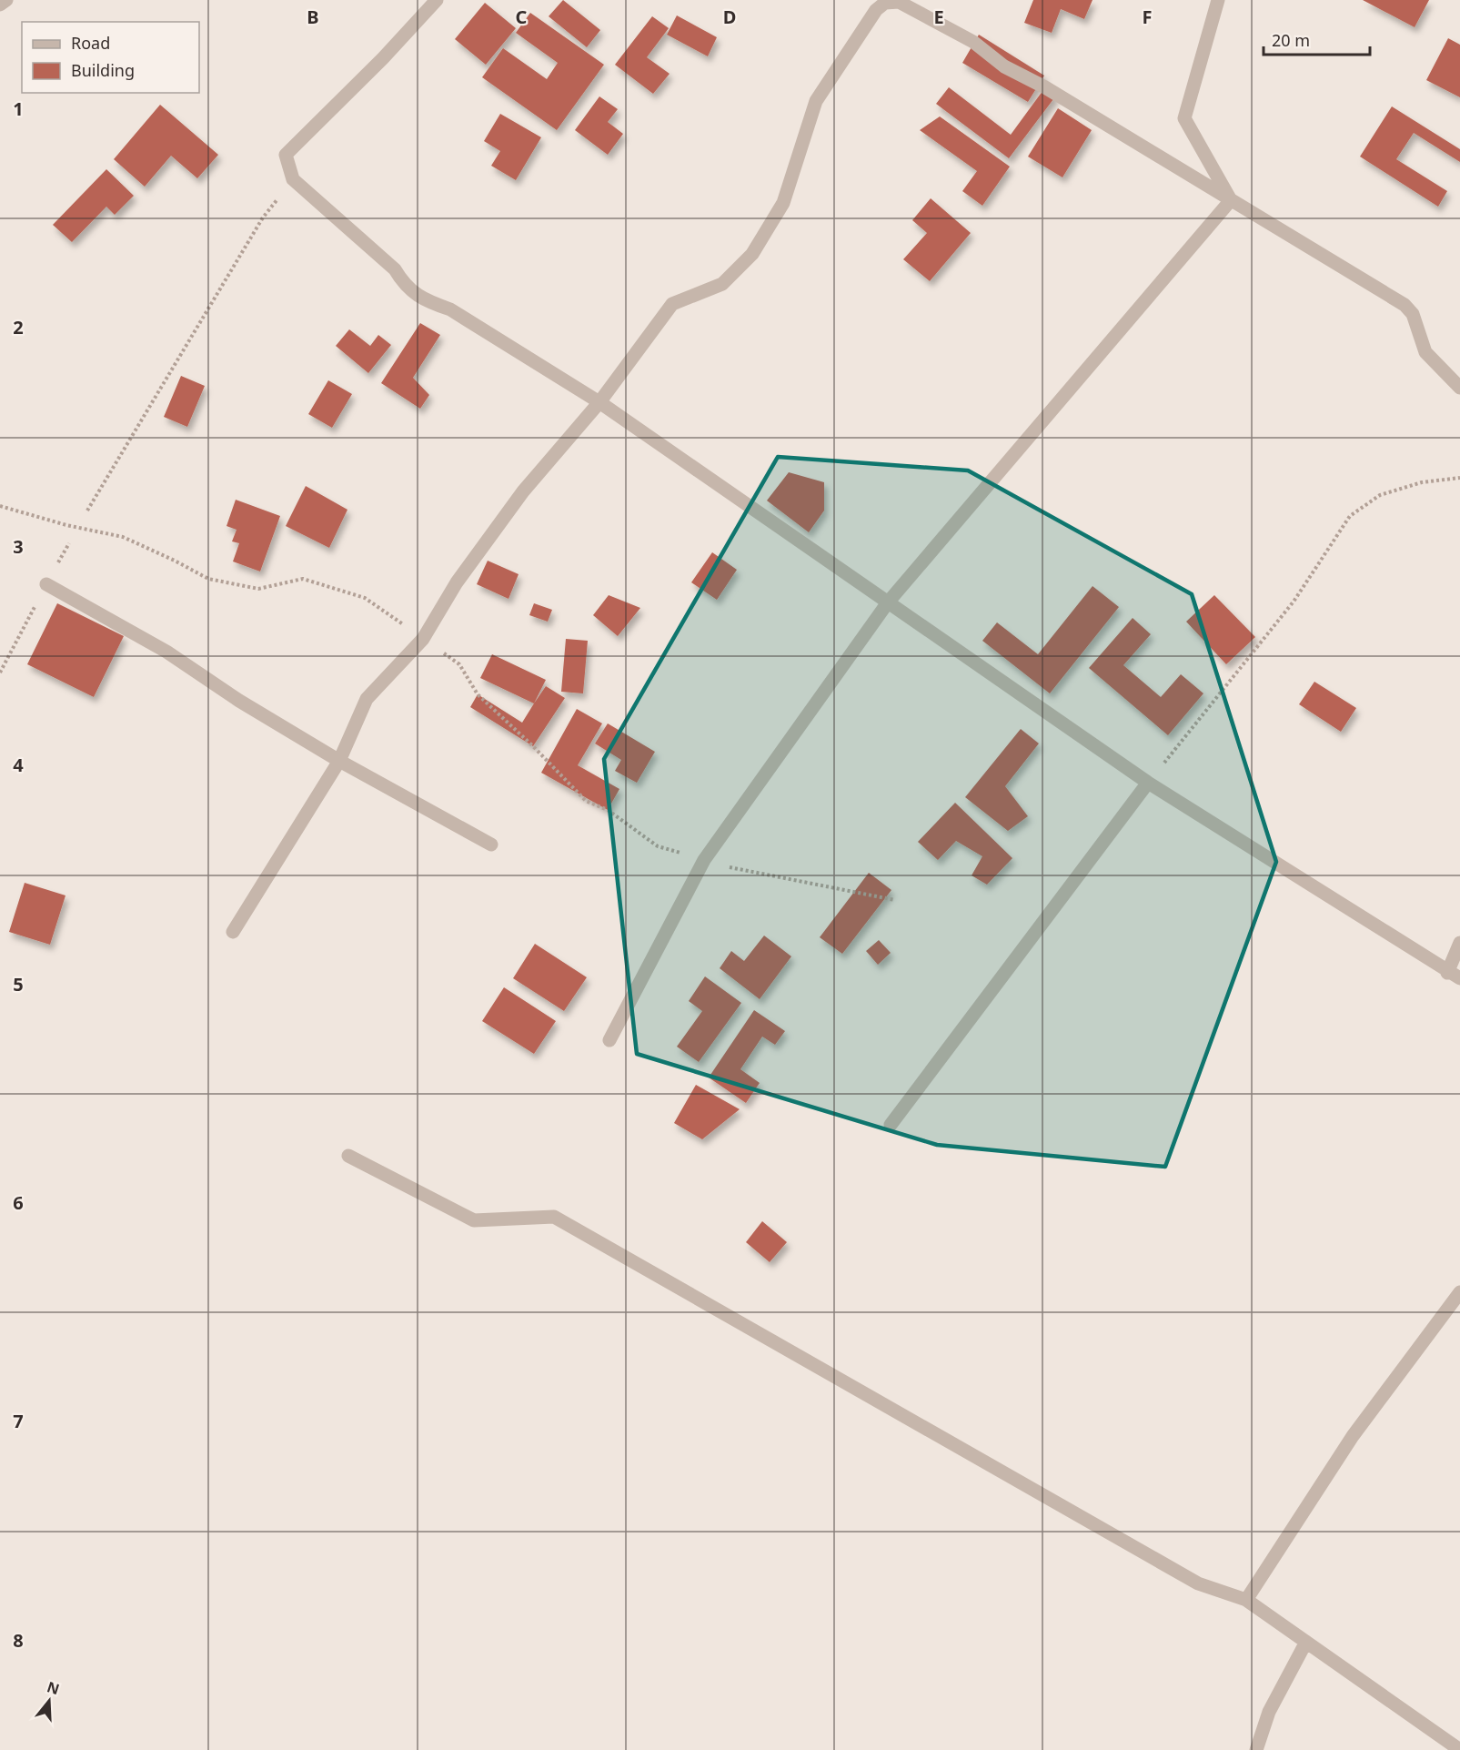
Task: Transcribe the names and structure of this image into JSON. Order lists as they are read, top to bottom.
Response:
{
  "legend": ["Road", "Building"],
  "scale_bar": "20 m",
  "north": "top",
  "grid": {
    "columns": [
      "B",
      "C",
      "D",
      "E",
      "F"
    ],
    "rows": [
      "1",
      "2",
      "3",
      "4",
      "5",
      "6",
      "7",
      "8"
    ]
  }
}
